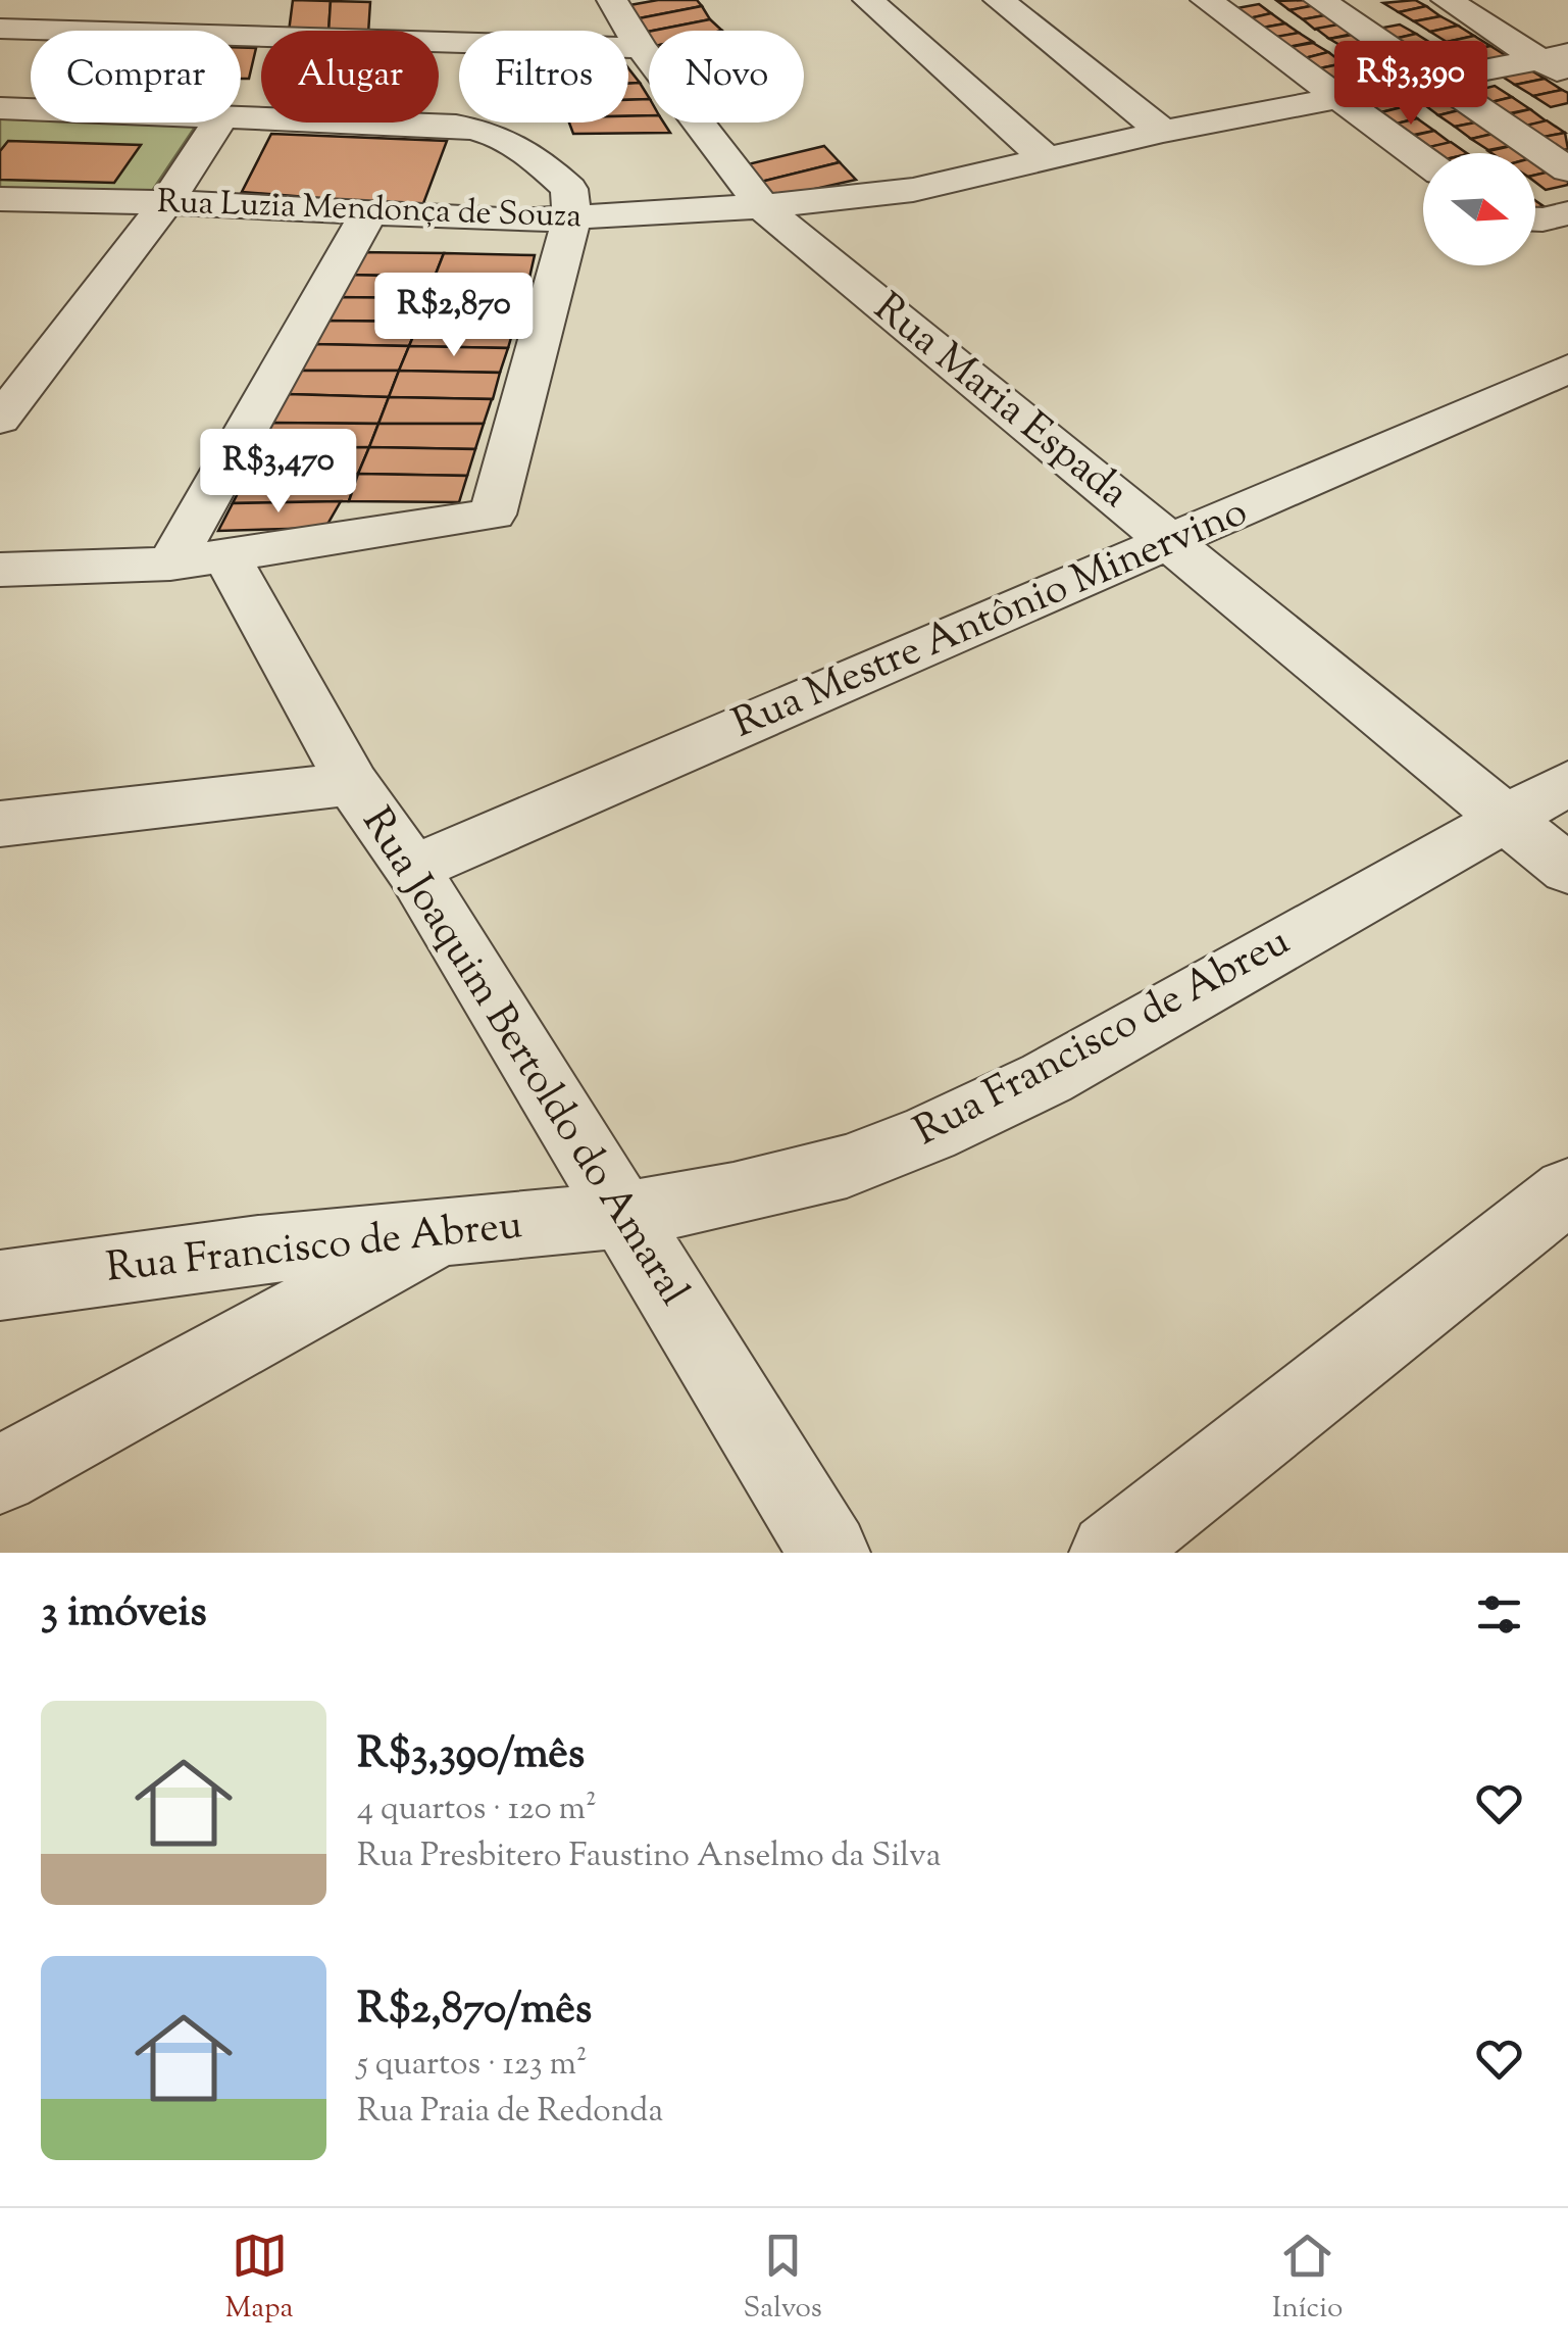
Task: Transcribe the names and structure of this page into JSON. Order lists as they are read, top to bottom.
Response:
{
  "streets": {
    "street": [
      "Rua Luzia Mendonça de Souza",
      "Rua Maria Espada",
      "Rua Mestre Antônio Minervino",
      "Rua Francisco de Abreu",
      "Rua Joaquim Bertoldo do Amaral"
    ]
  },
  "crossings": [
    ["Rua Luzia Mendonça de Souza", "Rua Maria Espada"],
    ["Rua Maria Espada", "Rua Mestre Antônio Minervino"],
    ["Rua Maria Espada", "Rua Francisco de Abreu"],
    ["Rua Mestre Antônio Minervino", "Rua Joaquim Bertoldo do Amaral"],
    ["Rua Francisco de Abreu", "Rua Joaquim Bertoldo do Amaral"]
  ],
  "north": "right",
  "page": {
    "chip": [
      "Comprar",
      "Alugar",
      "Filtros",
      "Novo"
    ],
    "price": ["R$3,390", "R$2,870", "R$3,470"],
    "heading": "3 imóveis",
    "list": [
      {
        "name": "R$3,390/mês",
        "note": "4 quartos · 120 m² · Rua Presbitero Faustino Anselmo da Silva"
      },
      {
        "name": "R$2,870/mês",
        "note": "5 quartos · 123 m² · Rua Praia de Redonda"
      }
    ],
    "tabs": ["Mapa", "Salvos", "Início"]
  }
}
